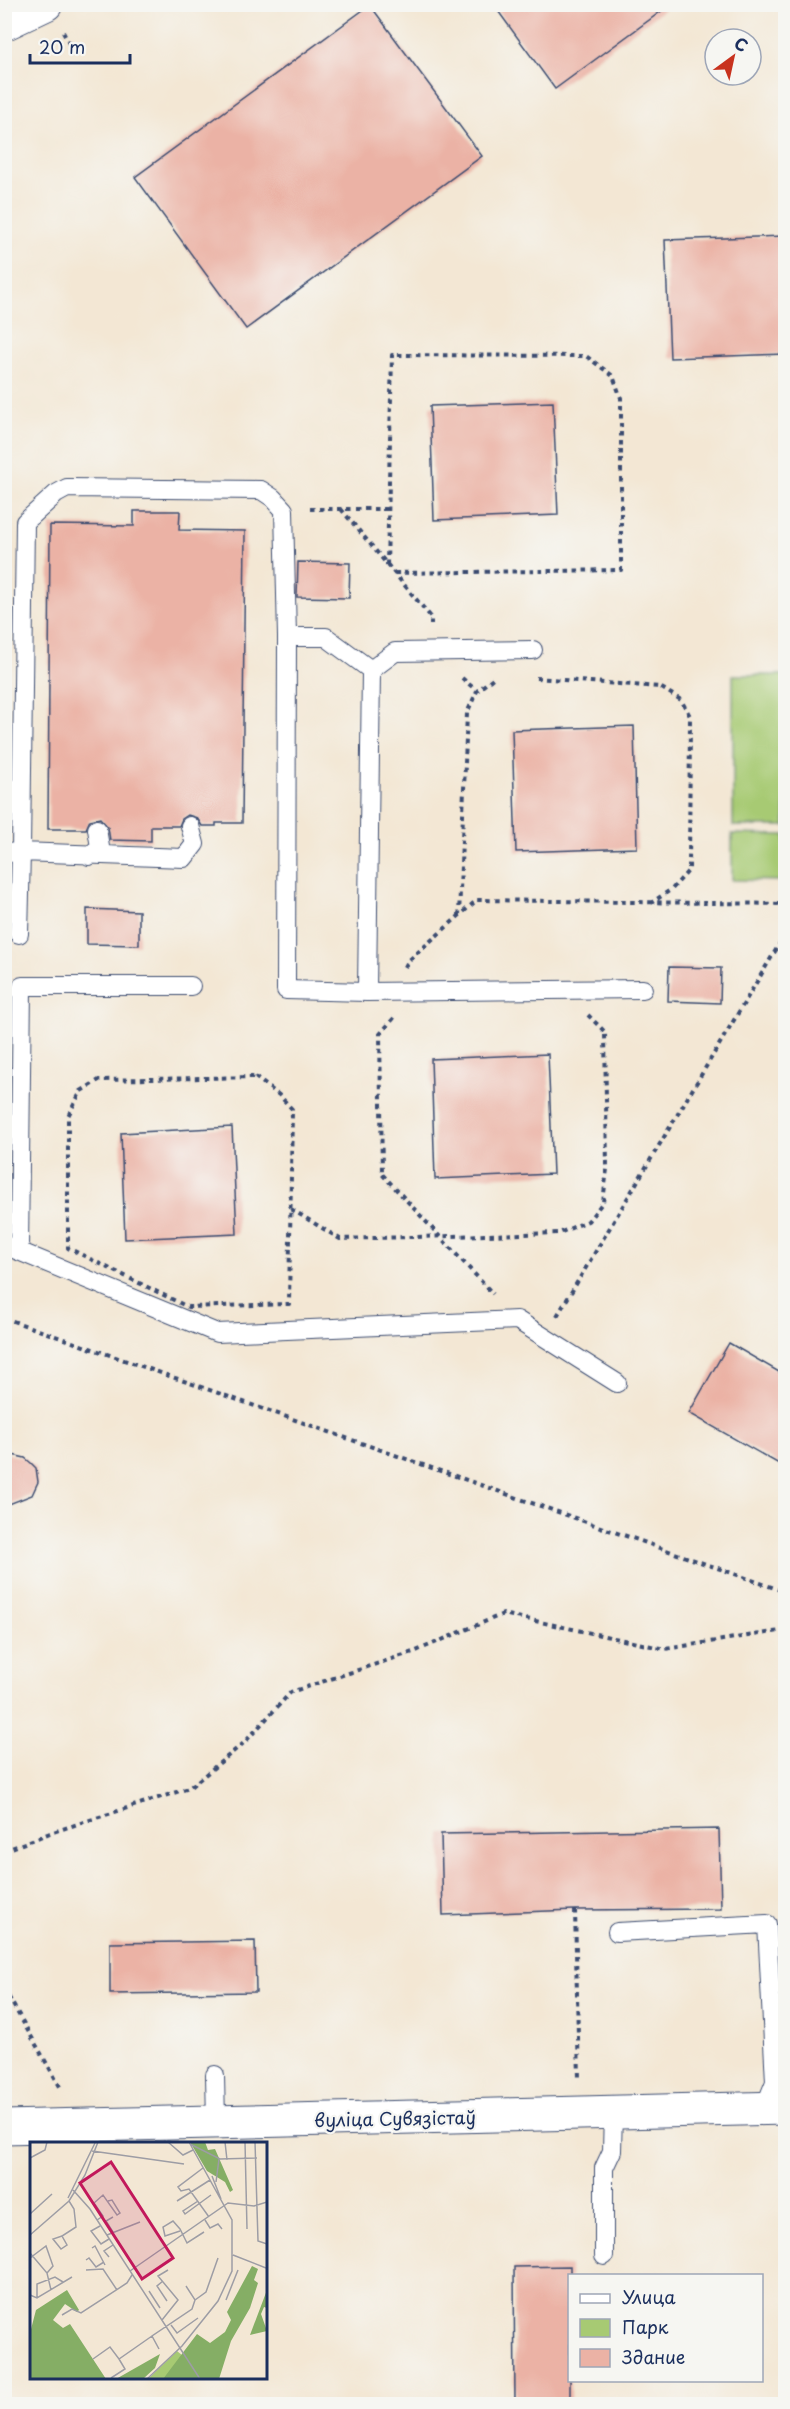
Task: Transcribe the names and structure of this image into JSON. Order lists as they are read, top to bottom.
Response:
{
  "streets": {
    "street": ["вуліца Сувязістаў"]
  },
  "legend": ["Улица", "Парк", "Здание"],
  "scale_bar": "20 m",
  "north": "top right"
}
